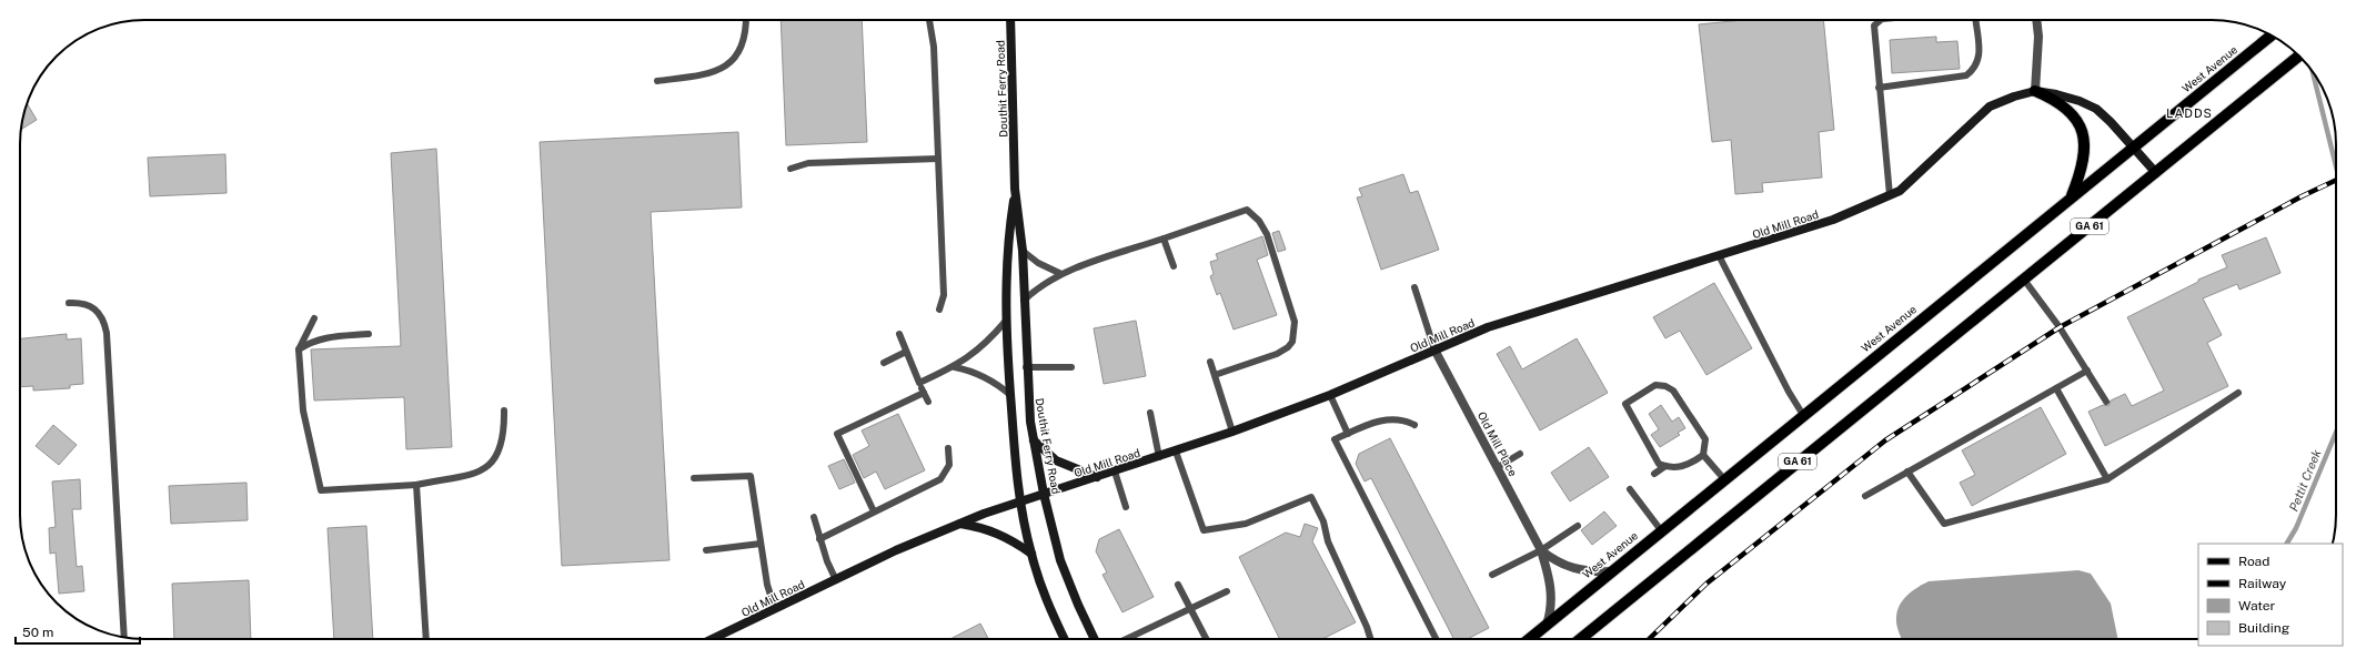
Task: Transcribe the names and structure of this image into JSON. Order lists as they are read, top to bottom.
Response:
{
  "streets": {
    "main road": ["West Avenue", "GA 61"],
    "street": ["Douthit Ferry Road", "Old Mill Road", "Old Mill Place"]
  },
  "crossings": [
    ["West Avenue", "Old Mill Road"],
    ["West Avenue", "Old Mill Place"],
    ["Douthit Ferry Road", "Old Mill Road"],
    ["Old Mill Road", "GA 61"],
    ["Old Mill Road", "Old Mill Place"]
  ],
  "districts": ["LADDS"],
  "water": ["Pettit Creek"],
  "legend": [
    "Road",
    "Railway",
    "Water",
    "Building"
  ],
  "scale_bar": "50 m"
}
